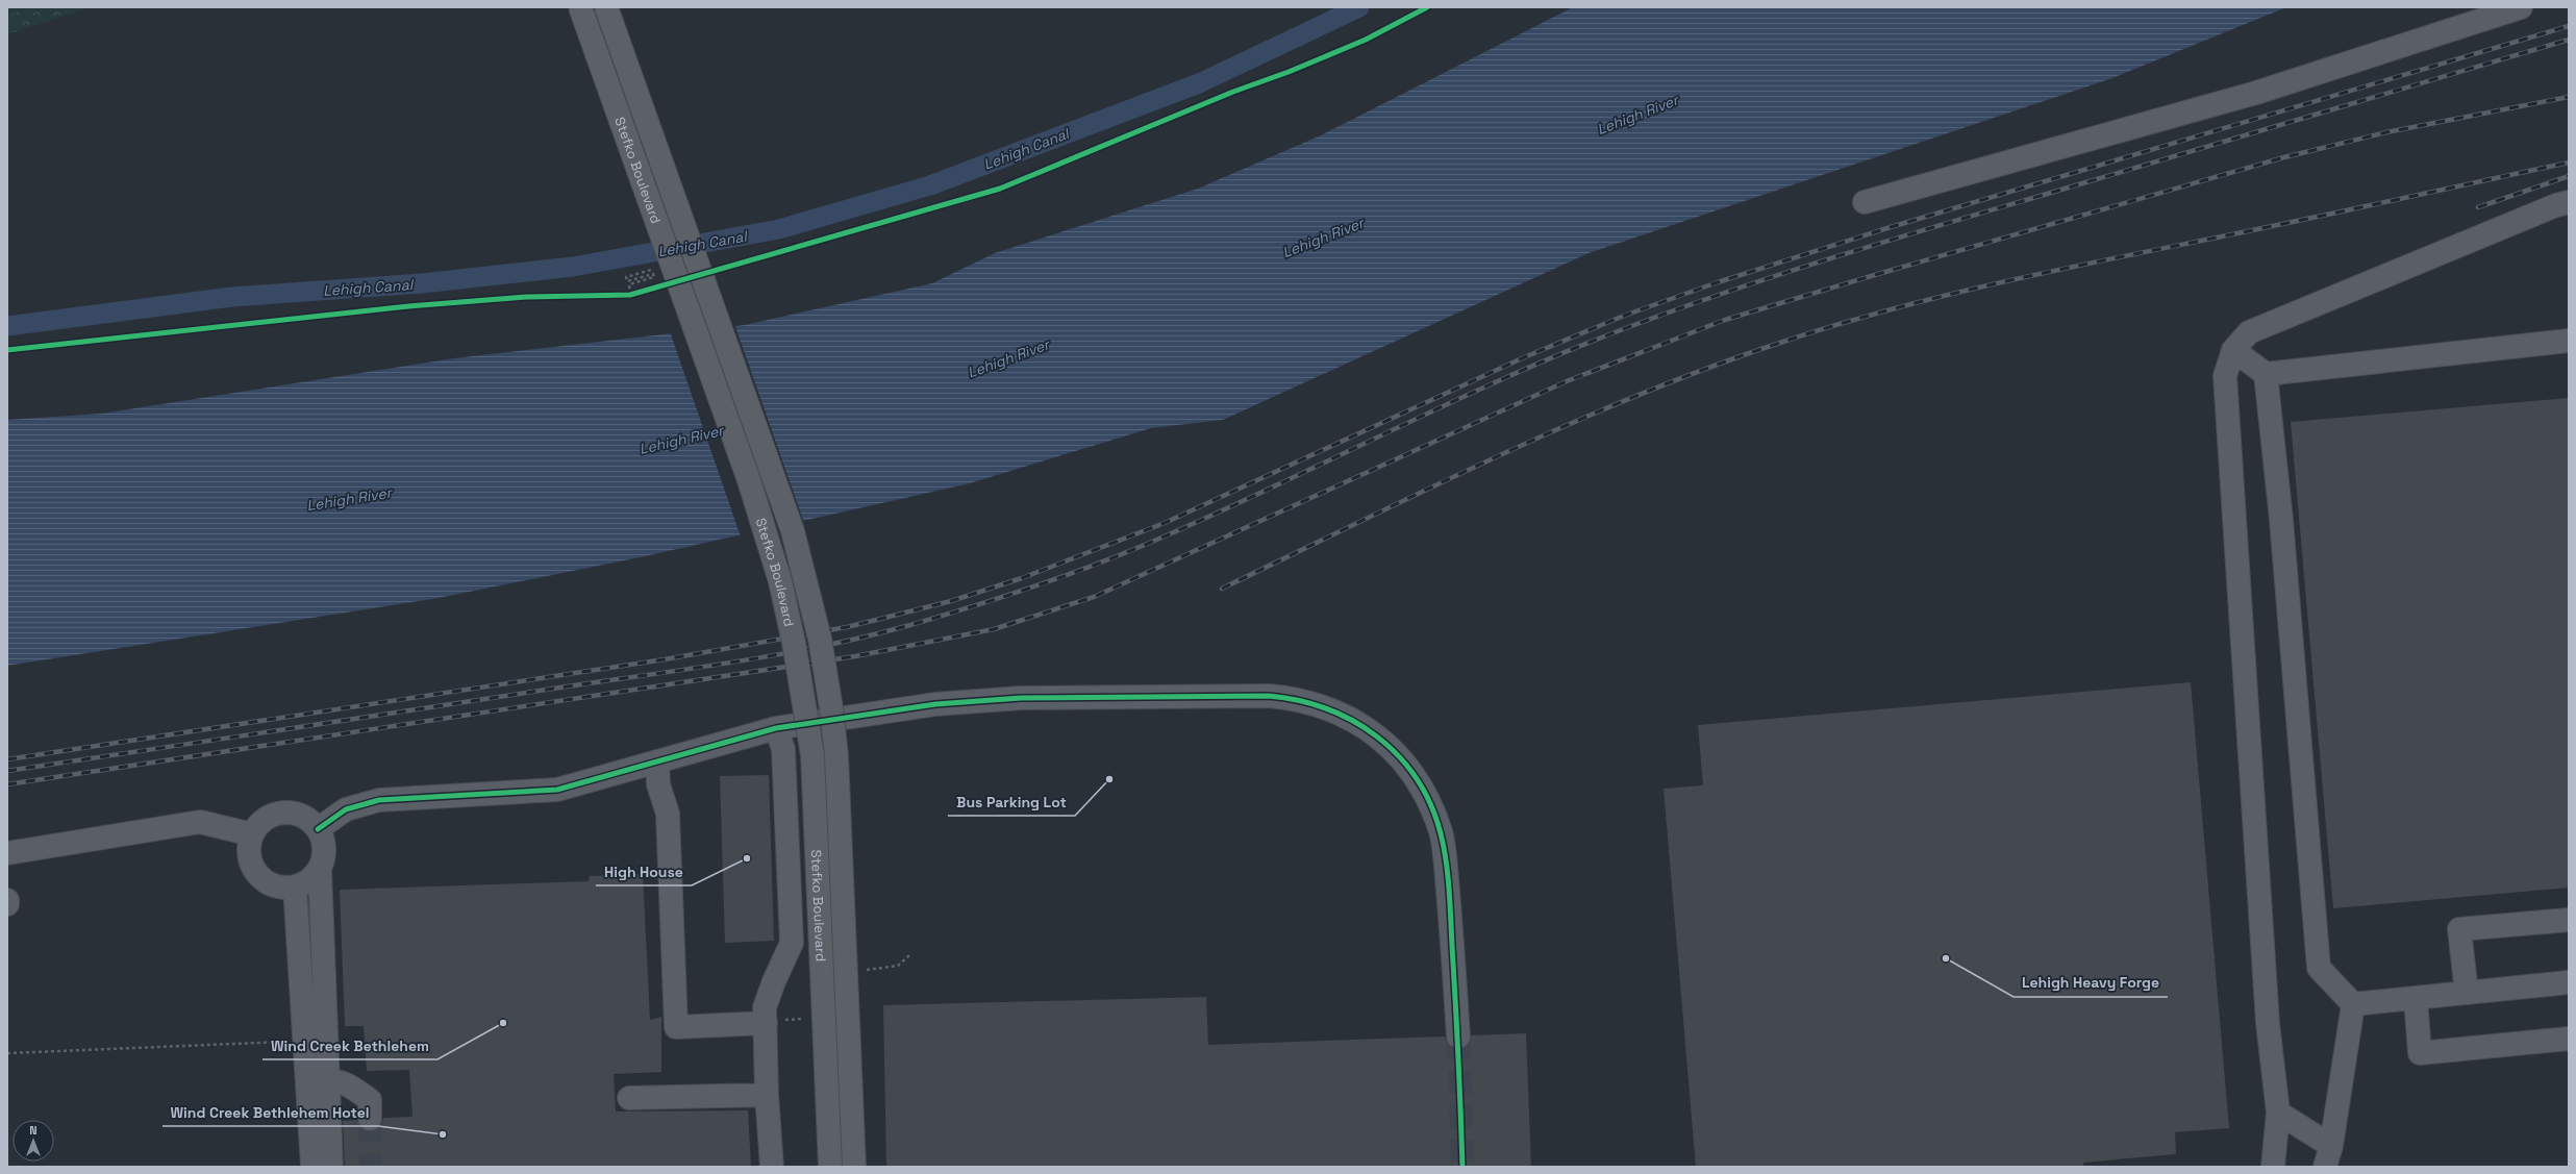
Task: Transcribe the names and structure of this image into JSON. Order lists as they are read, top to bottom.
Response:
{
  "streets": {
    "main road": ["Stefko Boulevard"]
  },
  "water": ["Lehigh River", "Lehigh Canal"],
  "places": [
    "Bus Parking Lot",
    "High House",
    "Lehigh Heavy Forge",
    "Wind Creek Bethlehem",
    "Wind Creek Bethlehem Hotel"
  ],
  "north": "top"
}
